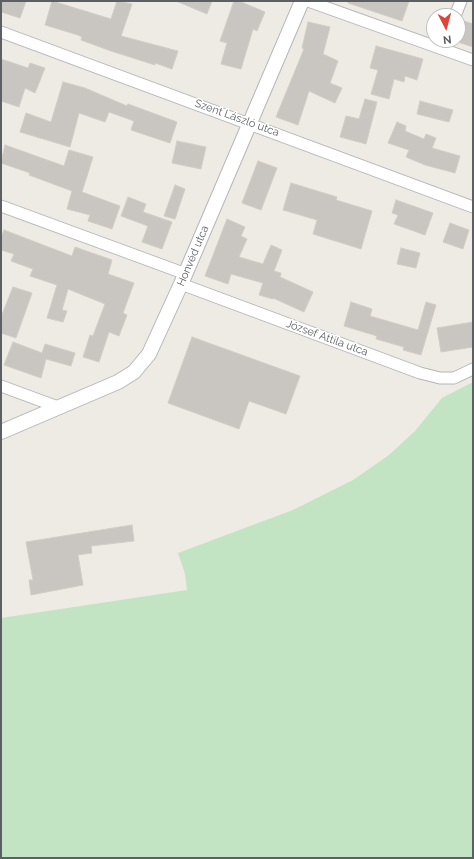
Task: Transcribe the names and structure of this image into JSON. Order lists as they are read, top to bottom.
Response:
{
  "streets": {
    "street": ["Szent László utca", "Honvéd utca", "József Attila utca"]
  },
  "crossings": [
    ["Szent László utca", "Honvéd utca"],
    ["Honvéd utca", "József Attila utca"]
  ],
  "north": "bottom"
}
